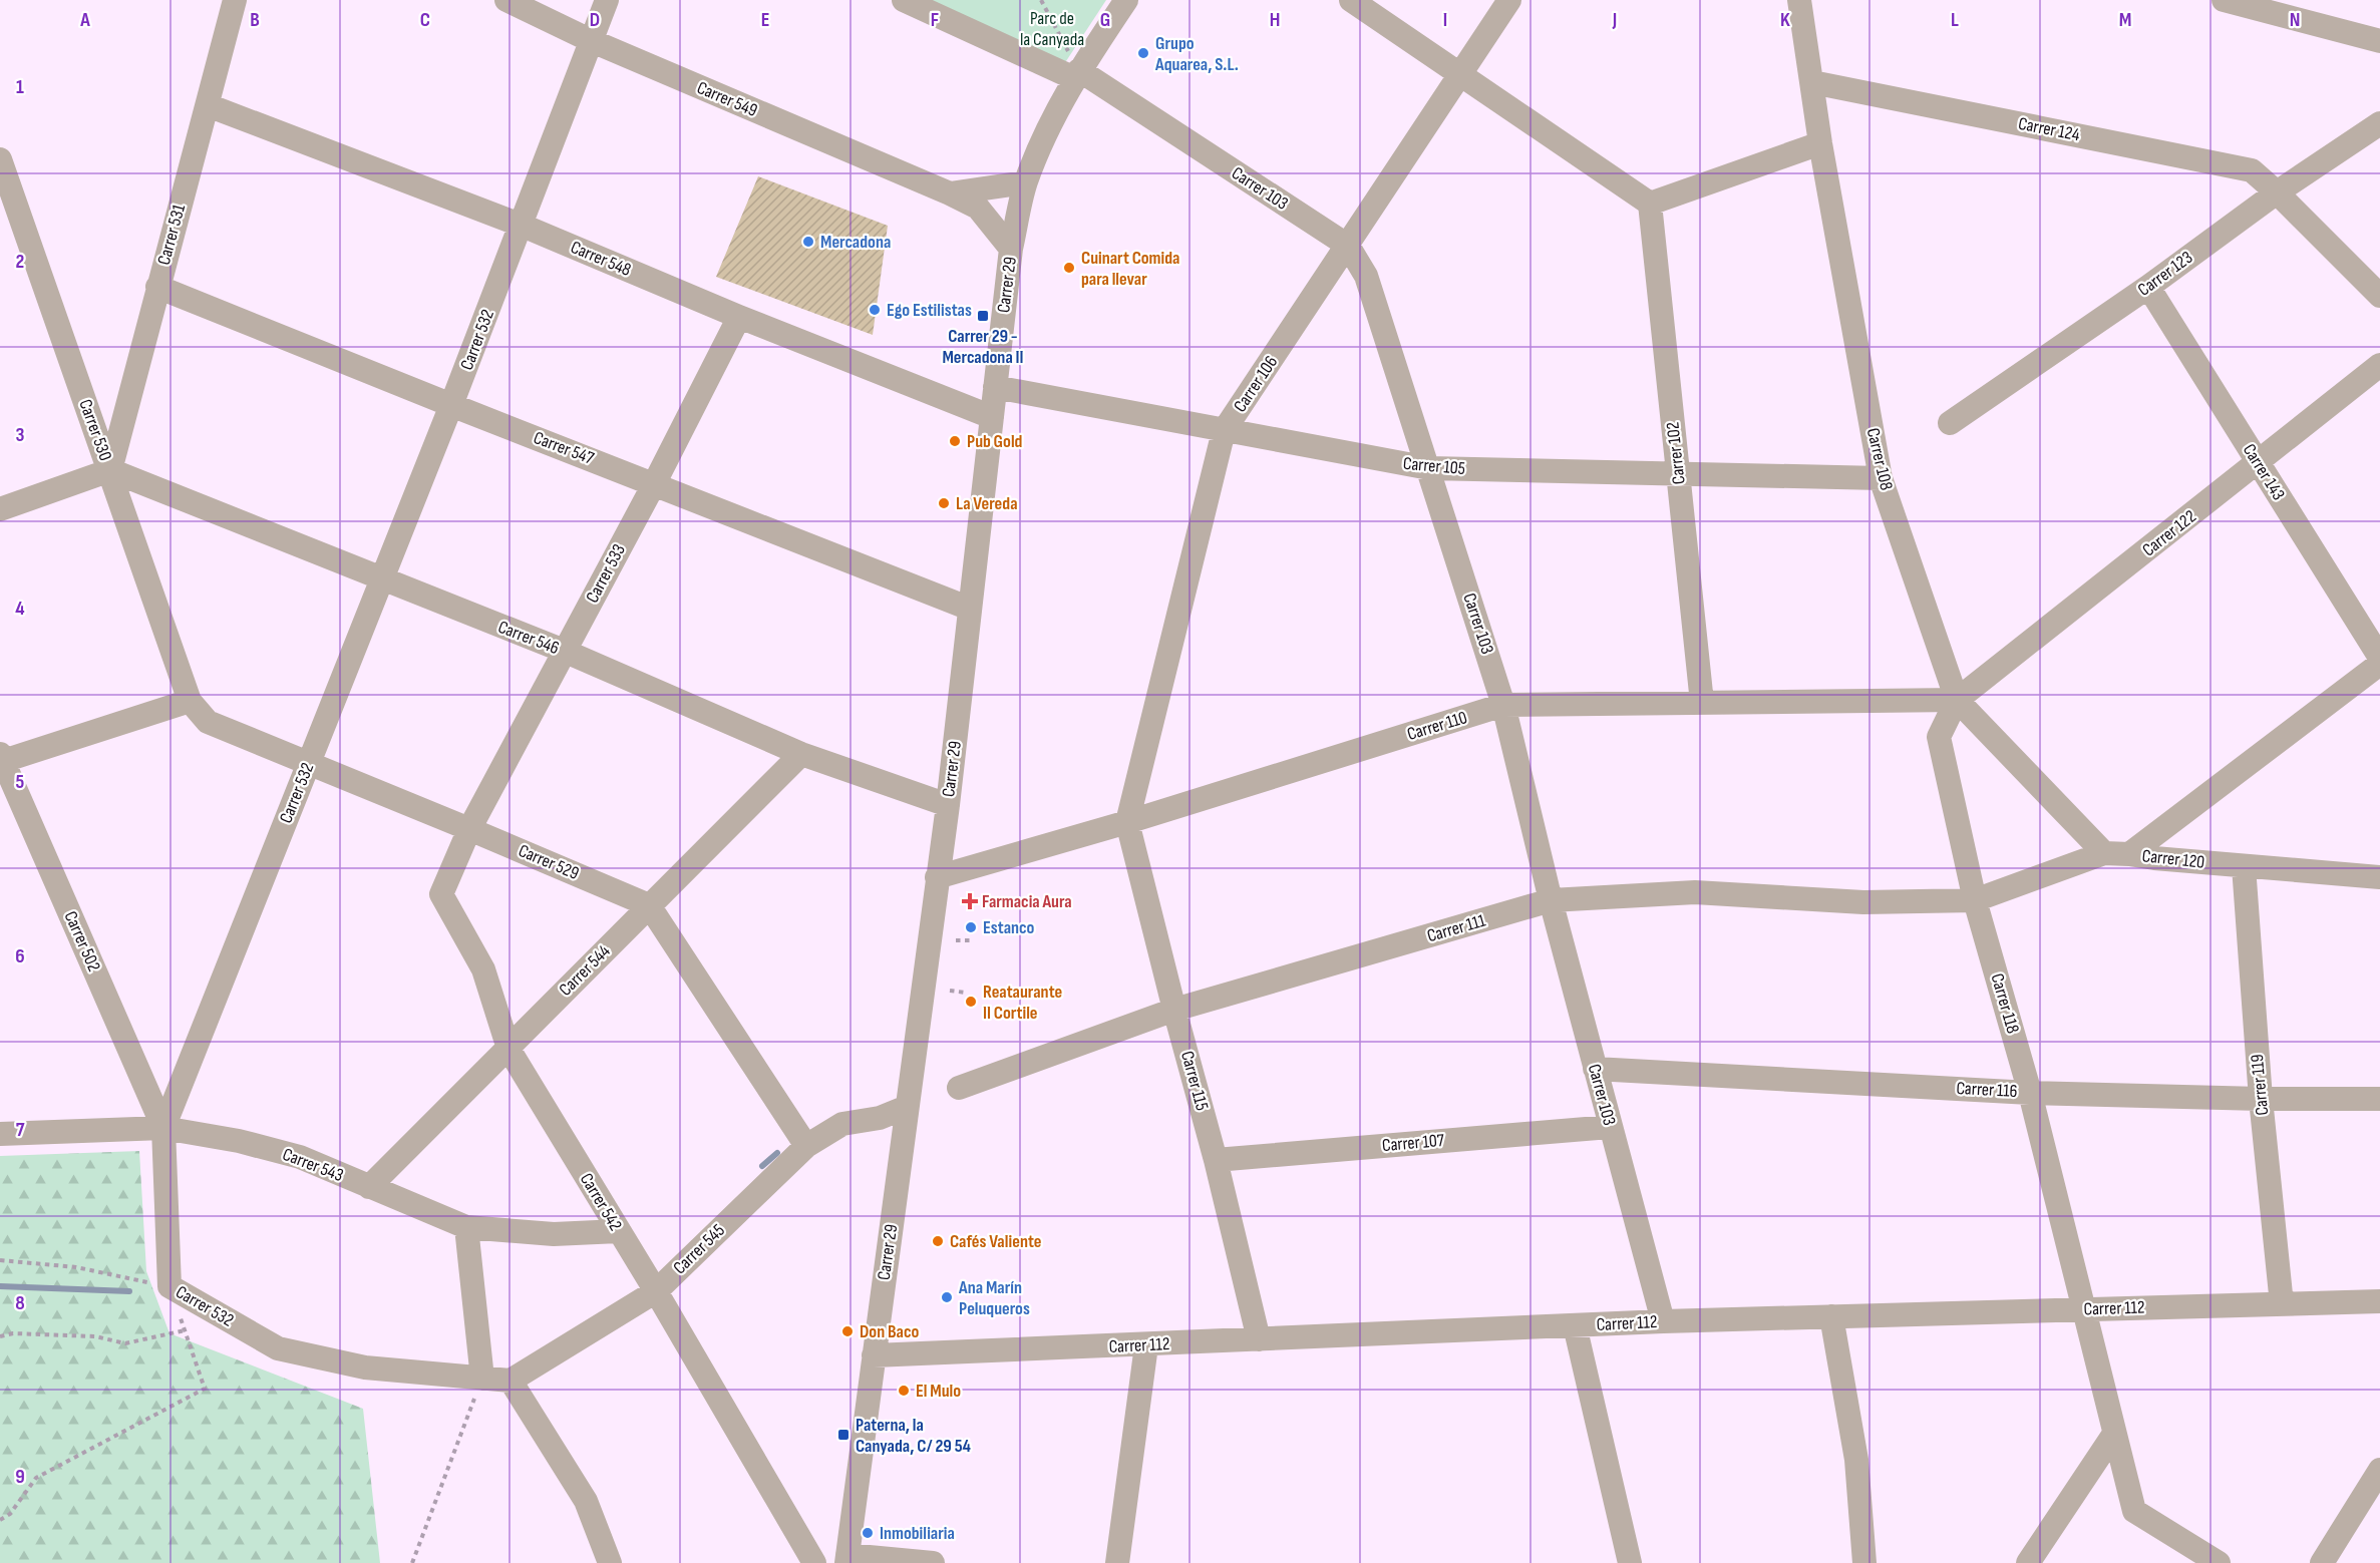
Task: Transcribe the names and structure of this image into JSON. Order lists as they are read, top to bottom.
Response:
{
  "streets": {
    "street": [
      "Carrer 549",
      "Carrer 124",
      "Carrer 103",
      "Carrer 531",
      "Carrer 548",
      "Carrer 123",
      "Carrer 29",
      "Carrer 532",
      "Carrer 106",
      "Carrer 530",
      "Carrer 547",
      "Carrer 102",
      "Carrer 108",
      "Carrer 105",
      "Carrer 143",
      "Carrer 122",
      "Carrer 533",
      "Carrer 546",
      "Carrer 110",
      "Carrer 120",
      "Carrer 529",
      "Carrer 111",
      "Carrer 502",
      "Carrer 544",
      "Carrer 118",
      "Carrer 115",
      "Carrer 119",
      "Carrer 116",
      "Carrer 107",
      "Carrer 543",
      "Carrer 542",
      "Carrer 545",
      "Carrer 112"
    ]
  },
  "crossings": [
    ["Carrer 549", "Carrer 29"],
    ["Carrer 549", "Carrer 532"],
    ["Carrer 124", "Carrer 123"],
    ["Carrer 124", "Carrer 108"],
    ["Carrer 103", "Carrer 29"],
    ["Carrer 103", "Carrer 106"],
    ["Carrer 103", "Carrer 105"],
    ["Carrer 103", "Carrer 110"],
    ["Carrer 103", "Carrer 111"],
    ["Carrer 103", "Carrer 116"],
    ["Carrer 103", "Carrer 107"],
    ["Carrer 103", "Carrer 112"],
    ["Carrer 531", "Carrer 548"],
    ["Carrer 531", "Carrer 530"],
    ["Carrer 531", "Carrer 547"],
    ["Carrer 531", "Carrer 546"],
    ["Carrer 548", "Carrer 29"],
    ["Carrer 548", "Carrer 532"],
    ["Carrer 548", "Carrer 533"],
    ["Carrer 123", "Carrer 143"],
    ["Carrer 29", "Carrer 547"],
    ["Carrer 29", "Carrer 105"],
    ["Carrer 29", "Carrer 546"],
    ["Carrer 29", "Carrer 110"],
    ["Carrer 29", "Carrer 545"],
    ["Carrer 29", "Carrer 112"],
    ["Carrer 532", "Carrer 547"],
    ["Carrer 532", "Carrer 546"],
    ["Carrer 532", "Carrer 529"],
    ["Carrer 532", "Carrer 502"],
    ["Carrer 532", "Carrer 543"],
    ["Carrer 106", "Carrer 105"],
    ["Carrer 106", "Carrer 110"],
    ["Carrer 106", "Carrer 115"],
    ["Carrer 530", "Carrer 546"],
    ["Carrer 530", "Carrer 529"],
    ["Carrer 547", "Carrer 533"],
    ["Carrer 102", "Carrer 105"],
    ["Carrer 102", "Carrer 110"],
    ["Carrer 108", "Carrer 105"],
    ["Carrer 108", "Carrer 122"],
    ["Carrer 108", "Carrer 110"],
    ["Carrer 108", "Carrer 120"],
    ["Carrer 108", "Carrer 118"],
    ["Carrer 143", "Carrer 122"],
    ["Carrer 122", "Carrer 110"],
    ["Carrer 122", "Carrer 118"],
    ["Carrer 533", "Carrer 546"],
    ["Carrer 533", "Carrer 529"],
    ["Carrer 533", "Carrer 542"],
    ["Carrer 546", "Carrer 544"],
    ["Carrer 110", "Carrer 118"],
    ["Carrer 110", "Carrer 115"],
    ["Carrer 120", "Carrer 111"],
    ["Carrer 120", "Carrer 118"],
    ["Carrer 120", "Carrer 119"],
    ["Carrer 529", "Carrer 544"],
    ["Carrer 529", "Carrer 542"],
    ["Carrer 111", "Carrer 118"],
    ["Carrer 111", "Carrer 115"],
    ["Carrer 502", "Carrer 543"],
    ["Carrer 544", "Carrer 543"],
    ["Carrer 544", "Carrer 542"],
    ["Carrer 118", "Carrer 116"],
    ["Carrer 118", "Carrer 112"],
    ["Carrer 115", "Carrer 107"],
    ["Carrer 115", "Carrer 112"],
    ["Carrer 119", "Carrer 116"],
    ["Carrer 119", "Carrer 112"],
    ["Carrer 543", "Carrer 542"],
    ["Carrer 542", "Carrer 545"]
  ],
  "parks": ["Parc de la Canyada"],
  "places": {
    "other": [
      "Grupo Aquarea, S.L.",
      "Mercadona",
      "Cuinart Comida para llevar",
      "Ego Estilistas",
      "Pub Gold",
      "La Vereda",
      "Estanco",
      "Reataurante II Cortile",
      "Cafés Valiente",
      "Ana Marín Peluqueros",
      "Don Baco",
      "El Mulo",
      "Inmobiliaria"
    ],
    "transit": ["Carrer 29 - Mercadona II", "Paterna, la Canyada, C/ 29 54"],
    "health": ["Farmacia Aura"]
  },
  "grid": {
    "columns": [
      "A",
      "B",
      "C",
      "D",
      "E",
      "F",
      "G",
      "H",
      "I",
      "J",
      "K",
      "L",
      "M",
      "N"
    ],
    "rows": [
      "1",
      "2",
      "3",
      "4",
      "5",
      "6",
      "7",
      "8",
      "9"
    ]
  }
}
